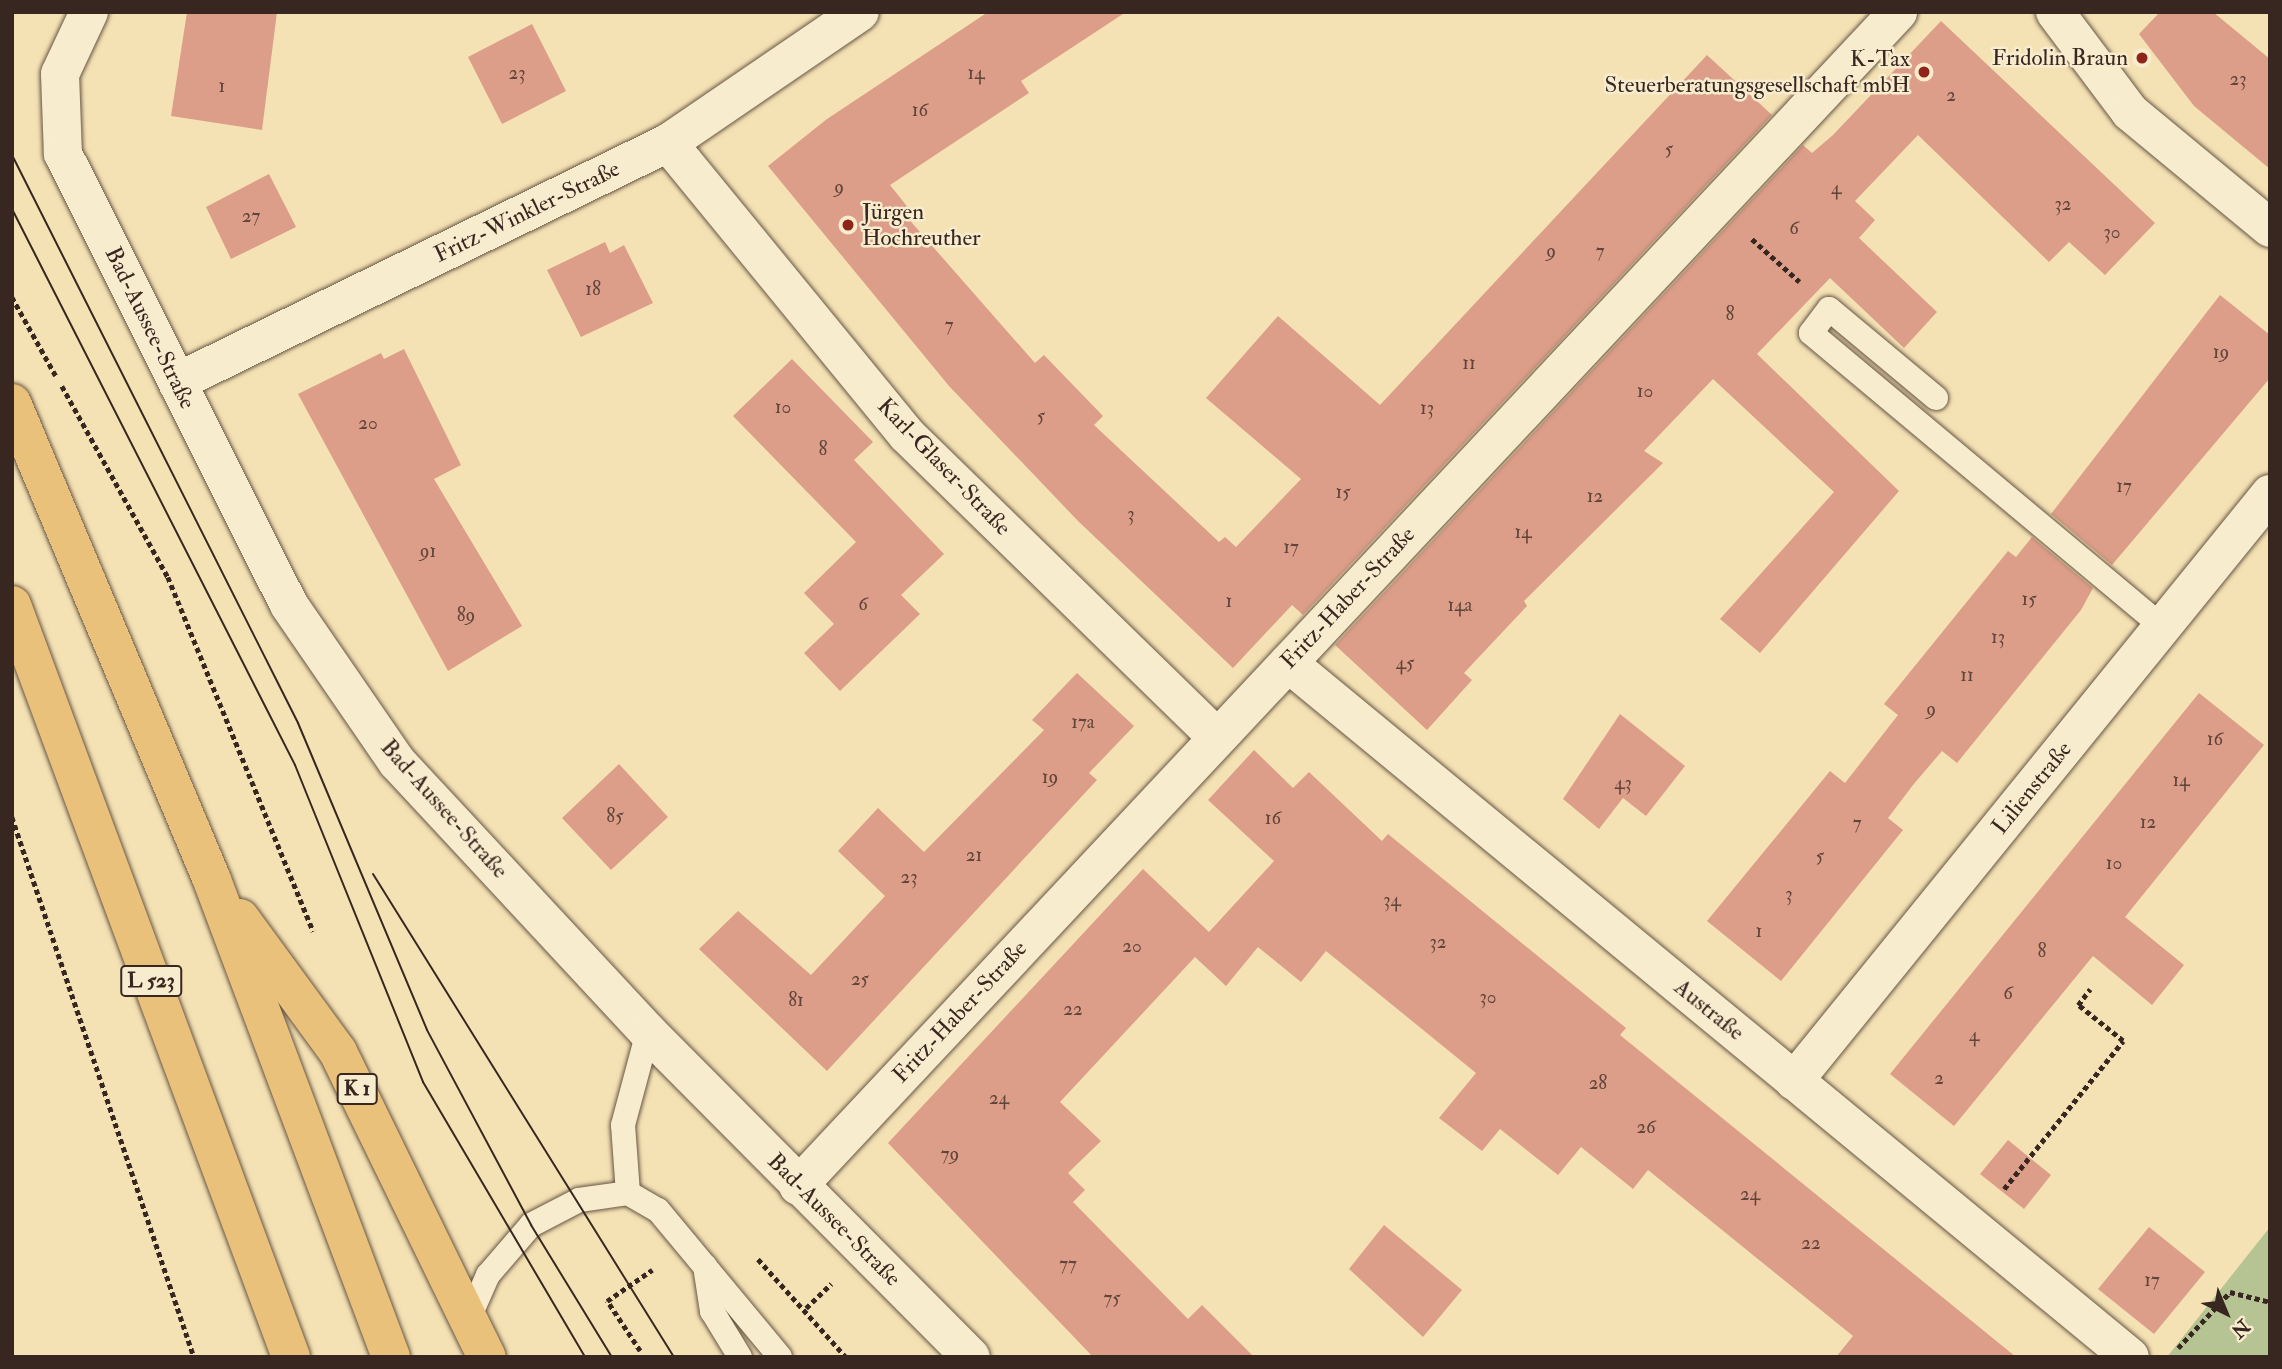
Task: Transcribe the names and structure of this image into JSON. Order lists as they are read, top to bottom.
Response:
{
  "streets": {
    "highway": ["L 523", "K 1"],
    "street": [
      "Fritz-Winkler-Straße",
      "Bad-Aussee-Straße",
      "Karl-Glaser-Straße",
      "Fritz-Haber-Straße",
      "Lilienstraße",
      "Austraße"
    ]
  },
  "crossings": [
    ["Fritz-Winkler-Straße", "Bad-Aussee-Straße"],
    ["Fritz-Winkler-Straße", "Karl-Glaser-Straße"],
    ["Bad-Aussee-Straße", "Fritz-Haber-Straße"],
    ["Karl-Glaser-Straße", "Fritz-Haber-Straße"],
    ["Fritz-Haber-Straße", "Austraße"],
    ["Lilienstraße", "Austraße"]
  ],
  "places": ["Fridolin Braun", "K-Tax Steuerberatungsgesellschaft mbH", "Jürgen Hochreuther"],
  "house_numbers": [
    "23",
    "14",
    "23",
    "1",
    "2",
    "16",
    "5",
    "9",
    "4",
    "32",
    "27",
    "6",
    "30",
    "9",
    "7",
    "18",
    "8",
    "7",
    "19",
    "11",
    "10",
    "10",
    "13",
    "5",
    "20",
    "8",
    "17",
    "15",
    "12",
    "3",
    "14",
    "17",
    "91",
    "15",
    "1",
    "6",
    "14a",
    "89",
    "13",
    "45",
    "11",
    "9",
    "17a",
    "16",
    "19",
    "14",
    "43",
    "85",
    "16",
    "12",
    "7",
    "21",
    "5",
    "10",
    "23",
    "3",
    "34",
    "1",
    "32",
    "20",
    "8",
    "25",
    "6",
    "30",
    "81",
    "22",
    "4",
    "2",
    "28",
    "24",
    "26",
    "79",
    "24",
    "22",
    "77",
    "17",
    "75"
  ],
  "north": "bottom right"
}
